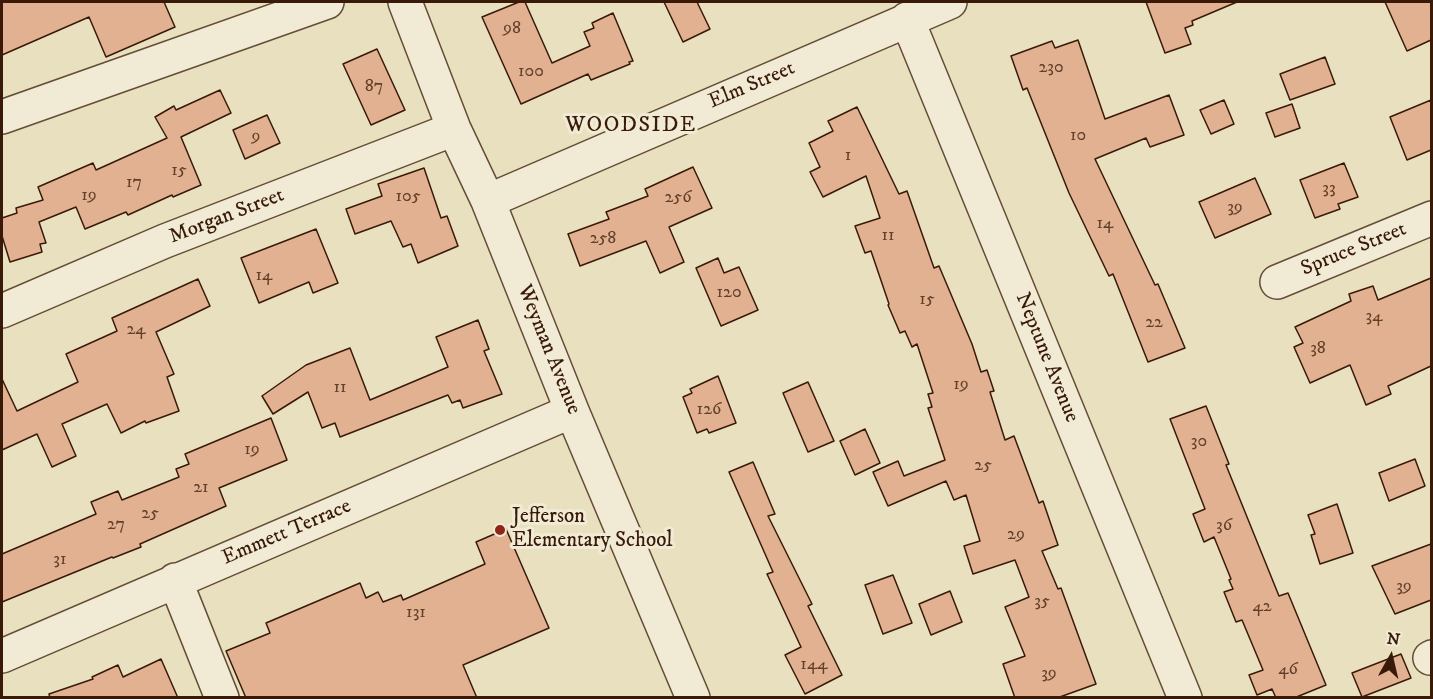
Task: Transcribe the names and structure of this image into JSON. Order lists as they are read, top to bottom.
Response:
{
  "streets": {
    "street": [
      "Elm Street",
      "Morgan Street",
      "Spruce Street",
      "Weyman Avenue",
      "Neptune Avenue",
      "Emmett Terrace"
    ]
  },
  "crossings": [
    ["Elm Street", "Weyman Avenue"],
    ["Elm Street", "Neptune Avenue"],
    ["Morgan Street", "Weyman Avenue"],
    ["Weyman Avenue", "Emmett Terrace"]
  ],
  "districts": ["WOODSIDE"],
  "places": ["Jefferson Elementary School"],
  "house_numbers": [
    "98",
    "230",
    "100",
    "87",
    "10",
    "9",
    "1",
    "15",
    "17",
    "33",
    "19",
    "105",
    "256",
    "39",
    "14",
    "11",
    "258",
    "14",
    "120",
    "15",
    "34",
    "22",
    "24",
    "38",
    "19",
    "11",
    "126",
    "30",
    "19",
    "25",
    "21",
    "25",
    "27",
    "36",
    "29",
    "31",
    "39",
    "35",
    "42",
    "131",
    "144",
    "46",
    "39"
  ],
  "north": "top"
}
